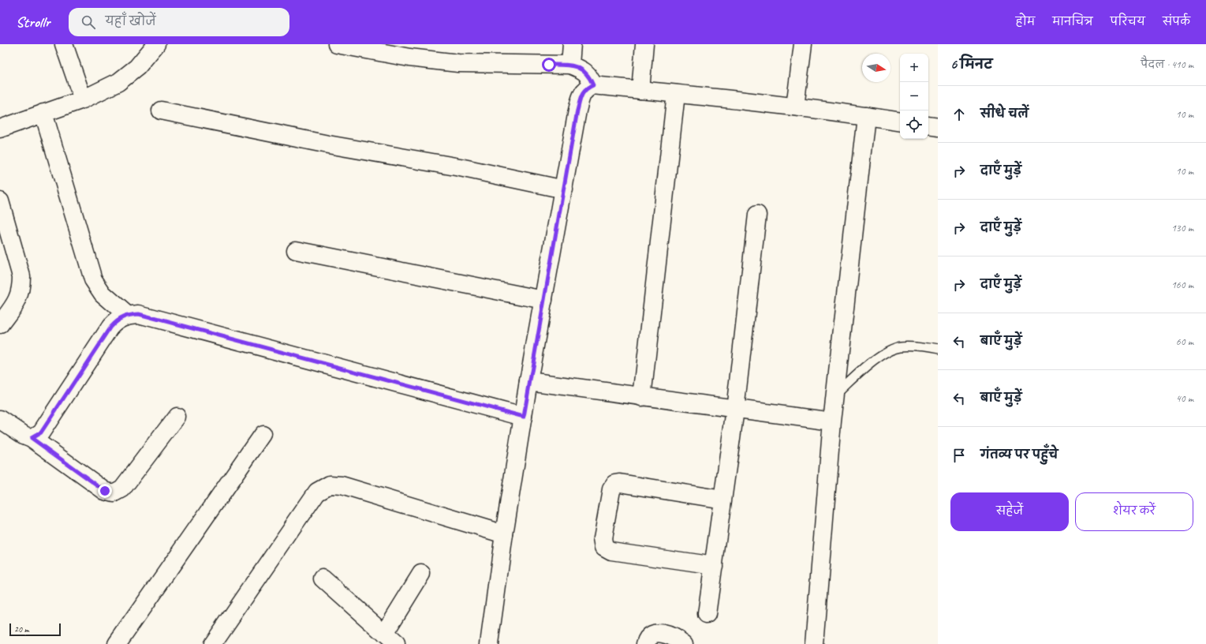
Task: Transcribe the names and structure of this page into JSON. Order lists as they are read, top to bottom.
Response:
{
  "scale_bar": "20 m",
  "north": "right",
  "page": {
    "header": "Strollr",
    "search": "यहाँ खोजें",
    "nav": [
      "होम",
      "मानचित्र",
      "परिचय",
      "संपर्क"
    ],
    "heading": ["6 मिनट", "पैदल · 410 m"],
    "map_buttons": ["+", "−"],
    "list": [
      ["सीधे चलें", "10 m"],
      ["दाएँ मुड़ें", "10 m"],
      ["दाएँ मुड़ें", "130 m"],
      ["दाएँ मुड़ें", "160 m"],
      ["बाएँ मुड़ें", "60 m"],
      ["बाएँ मुड़ें", "40 m"],
      "गंतव्य पर पहुँचे"
    ],
    "buttons": ["सहेजें", "शेयर करें"],
    "scale": "20 m"
  }
}
